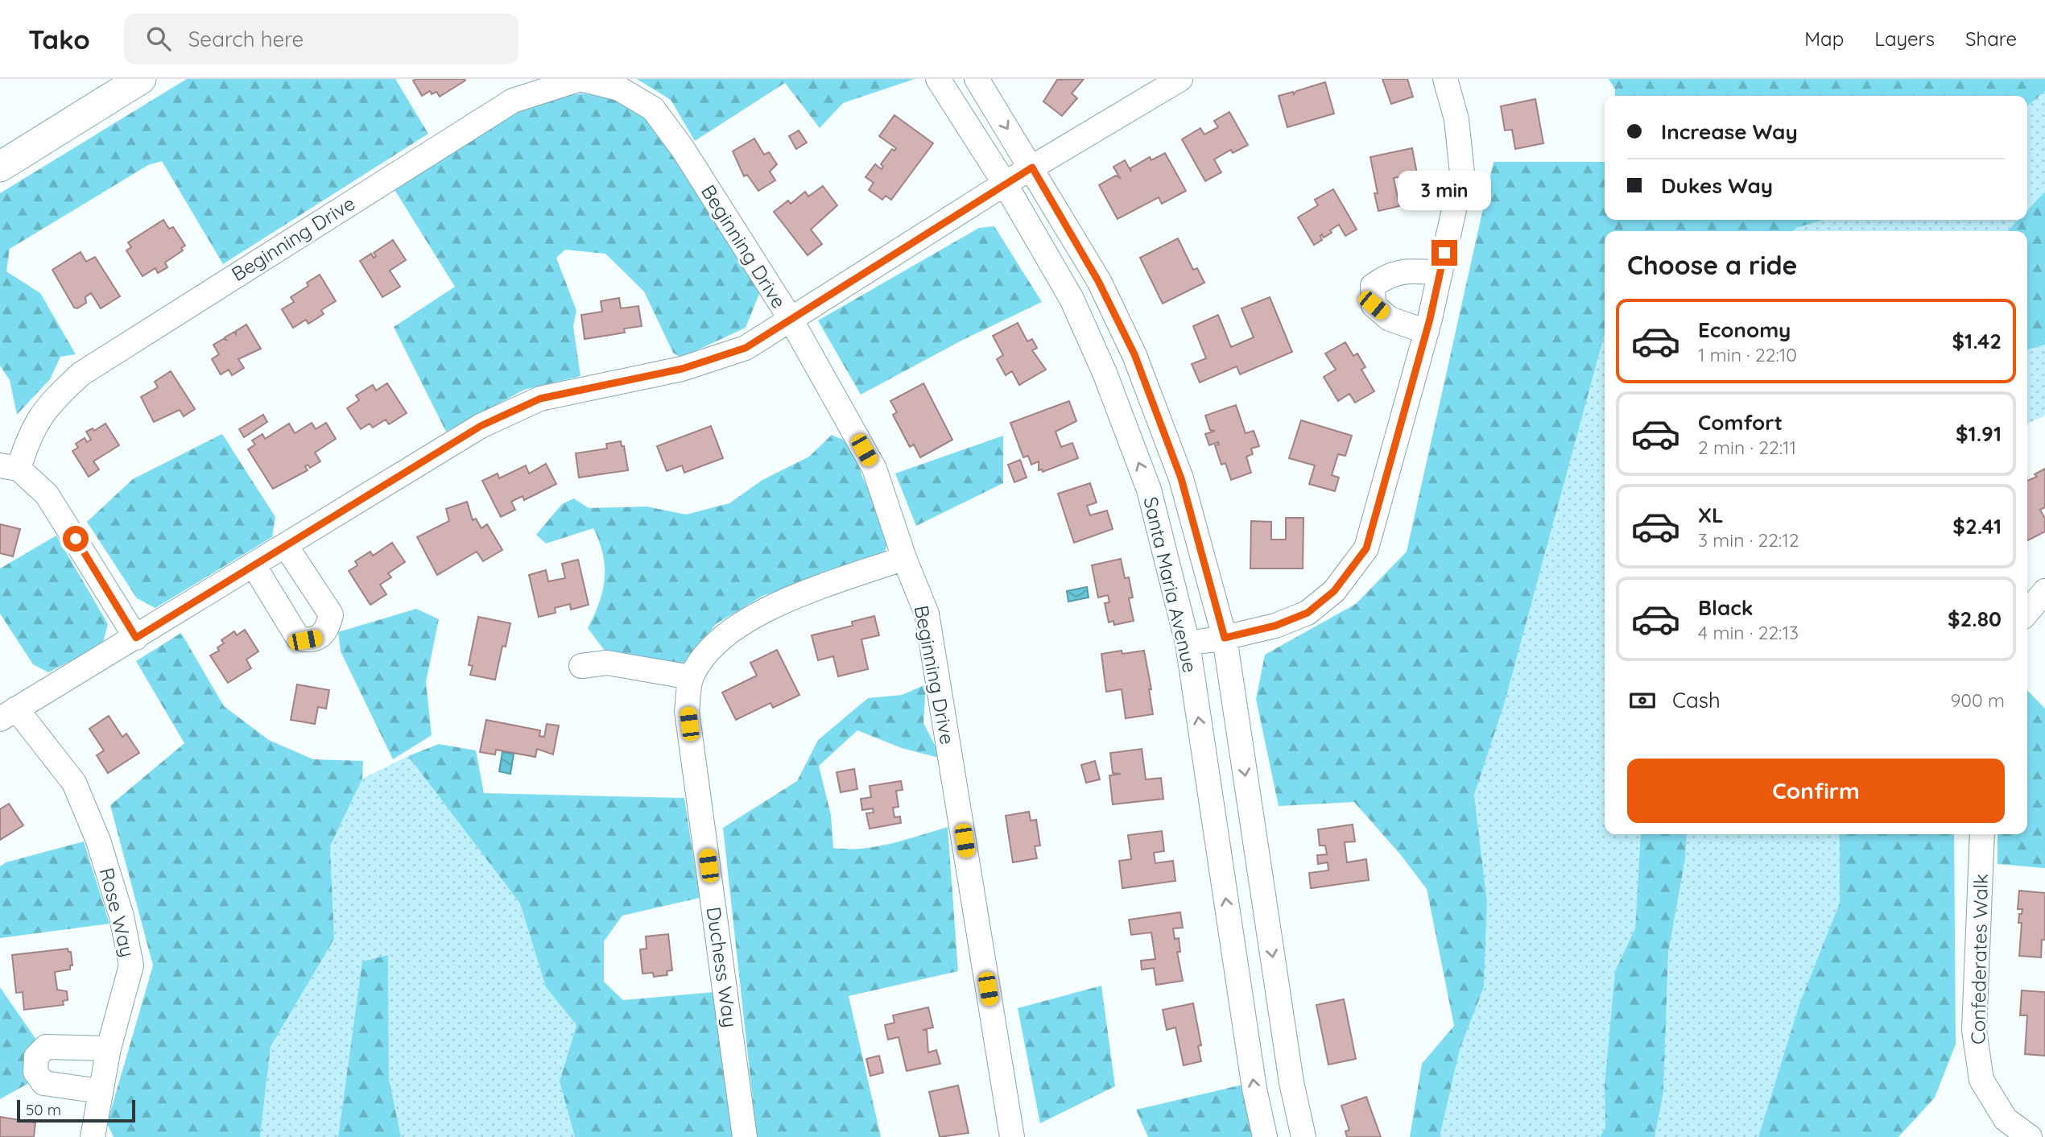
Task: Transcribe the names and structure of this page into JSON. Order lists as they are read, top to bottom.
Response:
{
  "streets": {
    "street": [
      "Beginning Drive",
      "Santa Maria Avenue",
      "Rose Way",
      "Confederates Walk",
      "Duchess Way"
    ]
  },
  "crossings": [
    ["Beginning Drive", "Duchess Way"]
  ],
  "scale_bar": "50 m",
  "page": {
    "header": "Tako",
    "search": "Search here",
    "nav": ["Map", "Layers", "Share"],
    "banner": ["Increase Way", "Dukes Way"],
    "bubble": "3 min",
    "heading": "Choose a ride",
    "list": [
      {
        "name": "Economy",
        "note": "1 min · 22:10",
        "value": "$1.42"
      },
      {
        "name": "Comfort",
        "note": "2 min · 22:11",
        "value": "$1.91"
      },
      {
        "name": "XL",
        "note": "3 min · 22:12",
        "value": "$2.41"
      },
      {
        "name": "Black",
        "note": "4 min · 22:13",
        "value": "$2.80"
      }
    ],
    "pay": ["Cash", "900 m"],
    "buttons": "Confirm",
    "scale": "50 m"
  }
}
